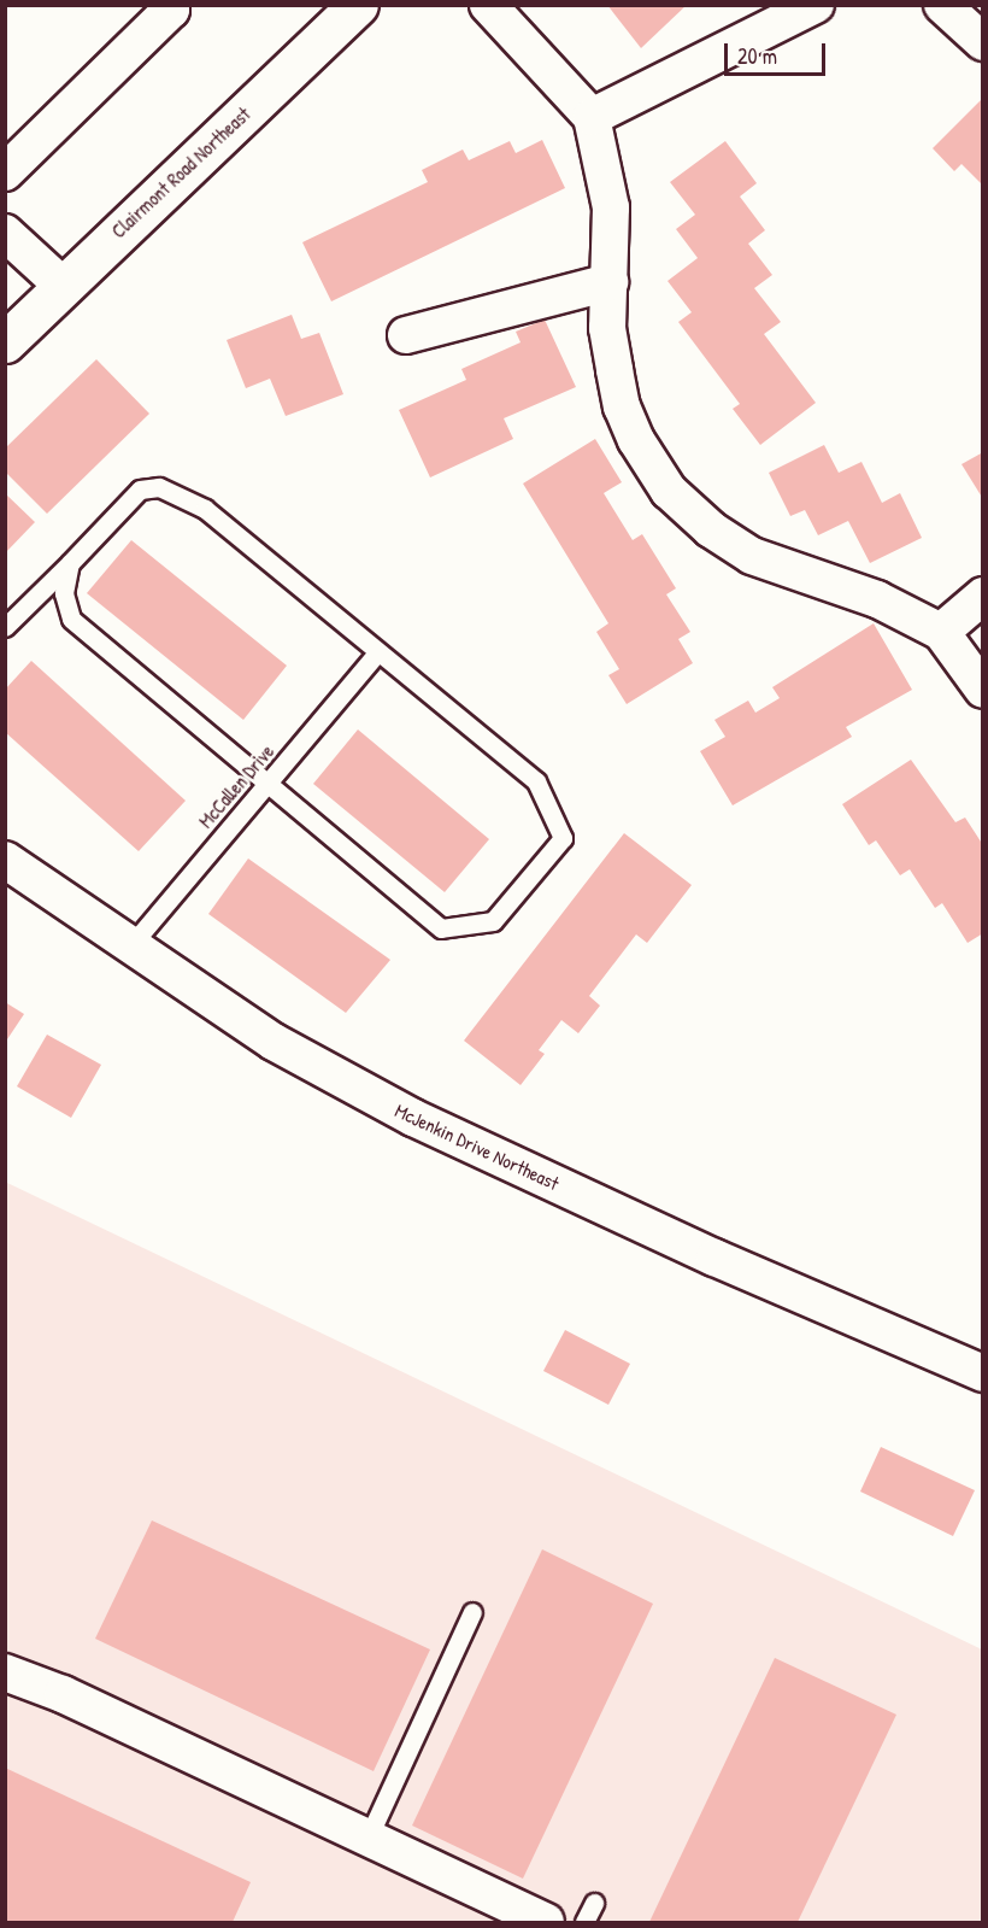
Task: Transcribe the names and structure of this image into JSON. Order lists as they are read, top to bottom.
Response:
{
  "streets": {
    "main road": ["Clairmont Road Northeast"],
    "street": ["McJenkin Drive Northeast"],
    "lane": ["McCallen Drive"]
  },
  "crossings": [
    ["McCallen Drive", "McJenkin Drive Northeast"]
  ],
  "scale_bar": "20 m"
}
